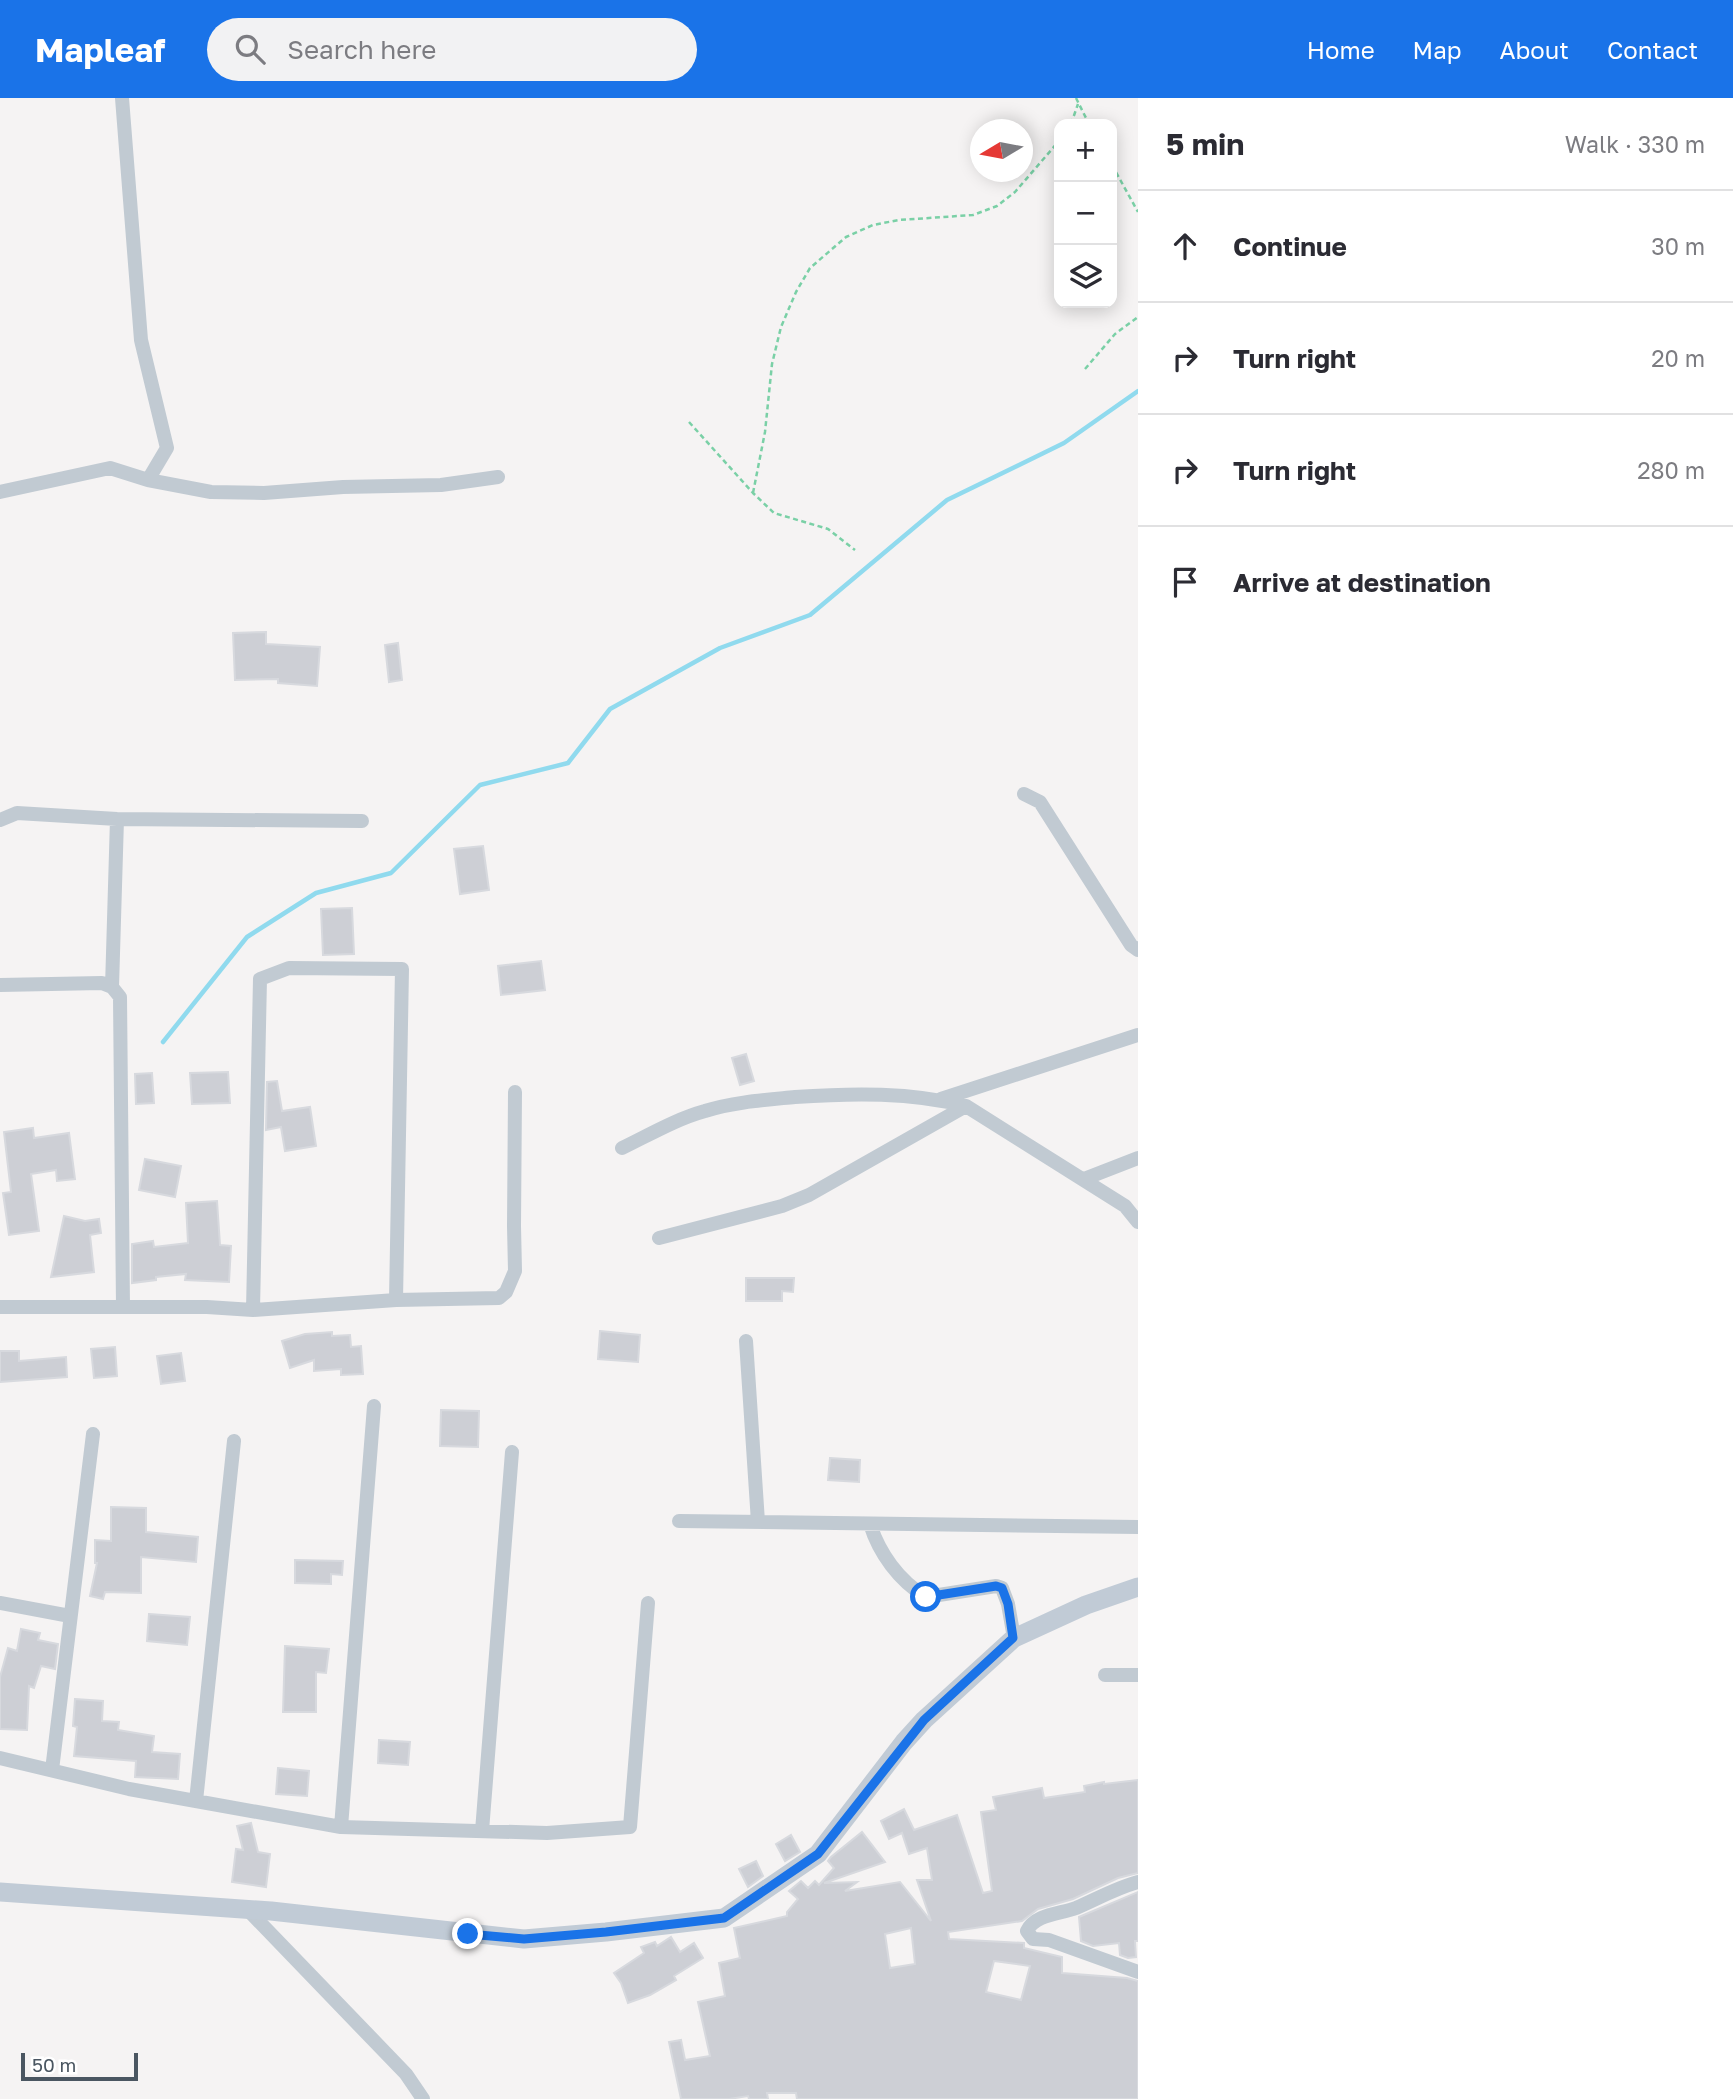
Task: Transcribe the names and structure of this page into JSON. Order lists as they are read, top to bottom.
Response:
{
  "scale_bar": "50 m",
  "north": "left",
  "page": {
    "header": "Mapleaf",
    "search": "Search here",
    "nav": [
      "Home",
      "Map",
      "About",
      "Contact"
    ],
    "heading": ["5 min", "Walk · 330 m"],
    "map_buttons": ["+", "−"],
    "list": [
      ["Continue", "30 m"],
      ["Turn right", "20 m"],
      ["Turn right", "280 m"],
      "Arrive at destination"
    ],
    "scale": "50 m"
  }
}
